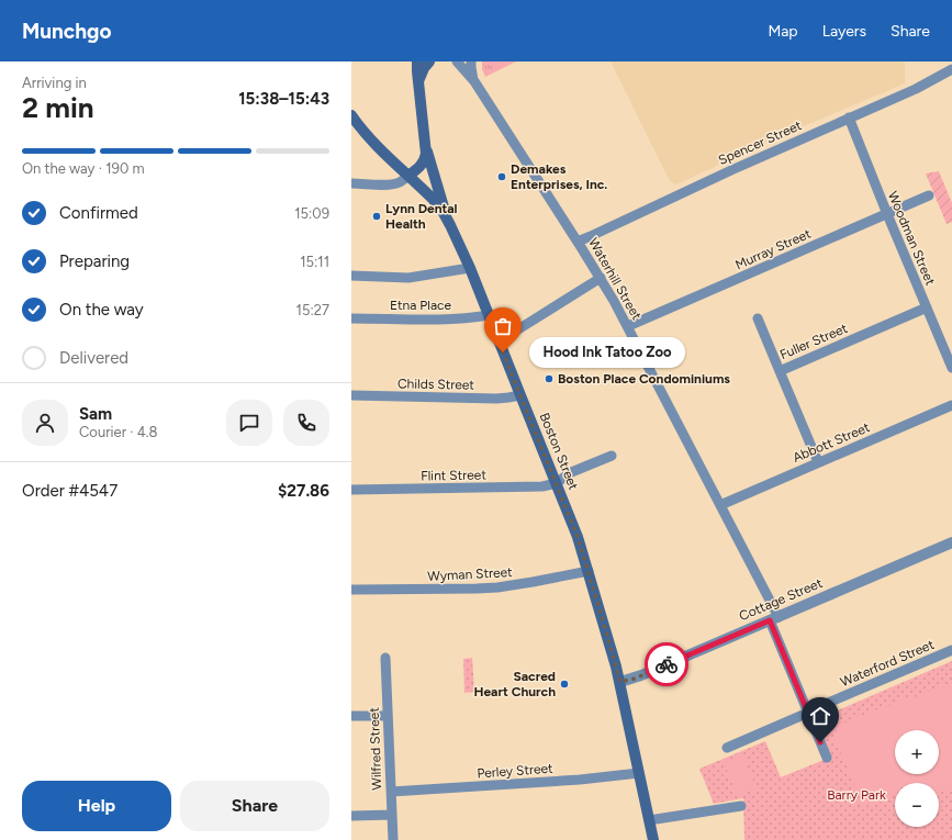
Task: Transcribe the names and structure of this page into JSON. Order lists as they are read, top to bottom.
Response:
{
  "streets": {
    "main road": ["Boston Street"],
    "street": [
      "Spencer Street",
      "Woodman Street",
      "Murray Street",
      "Waterhill Street",
      "Etna Place",
      "Fuller Street",
      "Childs Street",
      "Abbott Street",
      "Flint Street",
      "Wyman Street",
      "Cottage Street",
      "Waterford Street",
      "Wilfred Street",
      "Perley Street"
    ]
  },
  "crossings": [
    ["Spencer Street", "Woodman Street"],
    ["Spencer Street", "Waterhill Street"],
    ["Woodman Street", "Murray Street"],
    ["Woodman Street", "Fuller Street"],
    ["Murray Street", "Waterhill Street"],
    ["Waterhill Street", "Abbott Street"],
    ["Waterhill Street", "Cottage Street"],
    ["Waterhill Street", "Waterford Street"],
    ["Etna Place", "Boston Street"],
    ["Fuller Street", "Abbott Street"],
    ["Childs Street", "Boston Street"],
    ["Boston Street", "Flint Street"],
    ["Boston Street", "Wyman Street"],
    ["Boston Street", "Cottage Street"],
    ["Boston Street", "Perley Street"],
    ["Wilfred Street", "Perley Street"]
  ],
  "parks": ["Barry Park"],
  "places": [
    "Demakes Enterprises, Inc.",
    "Lynn Dental Health",
    "Hood Ink Tatoo Zoo",
    "Boston Place Condominiums",
    "Sacred Heart Church"
  ],
  "page": {
    "header": "Munchgo",
    "nav": ["Map", "Layers", "Share"],
    "heading": ["2 min", "Arriving in", "15:38–15:43"],
    "panel": [
      "Sam",
      "Courier · 4.8",
      "Order #4547",
      "$27.86"
    ],
    "bar": "On the way · 190 m",
    "list": [
      ["Confirmed", "15:09"],
      ["Preparing", "15:11"],
      ["On the way", "15:27"],
      "Delivered"
    ],
    "bubble": "Hood Ink Tatoo Zoo",
    "map_buttons": ["+", "−"],
    "buttons": ["Help", "Share"]
  }
}
